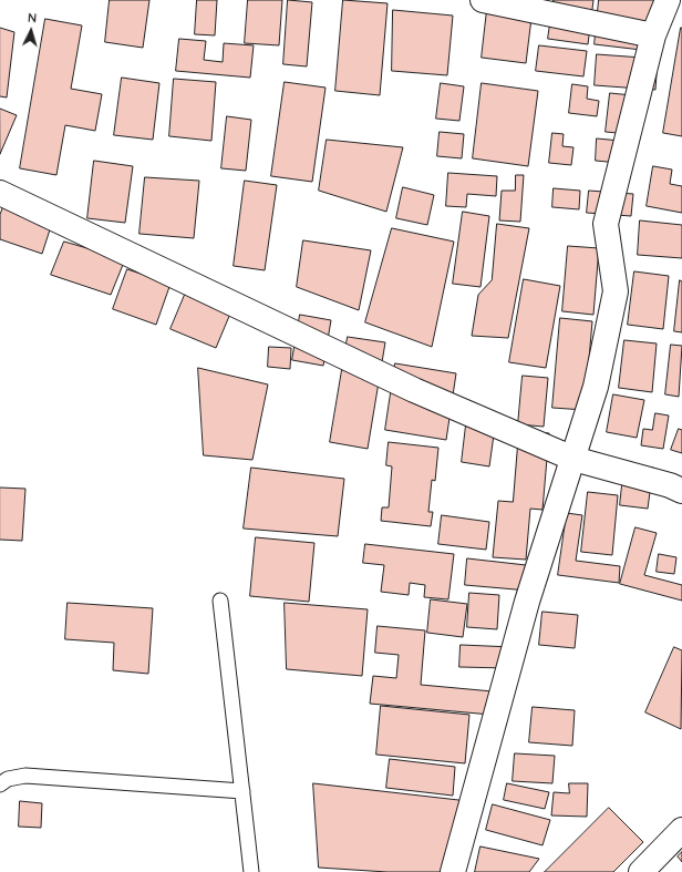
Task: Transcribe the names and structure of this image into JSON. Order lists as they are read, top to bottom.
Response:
{
  "north": "top"
}
